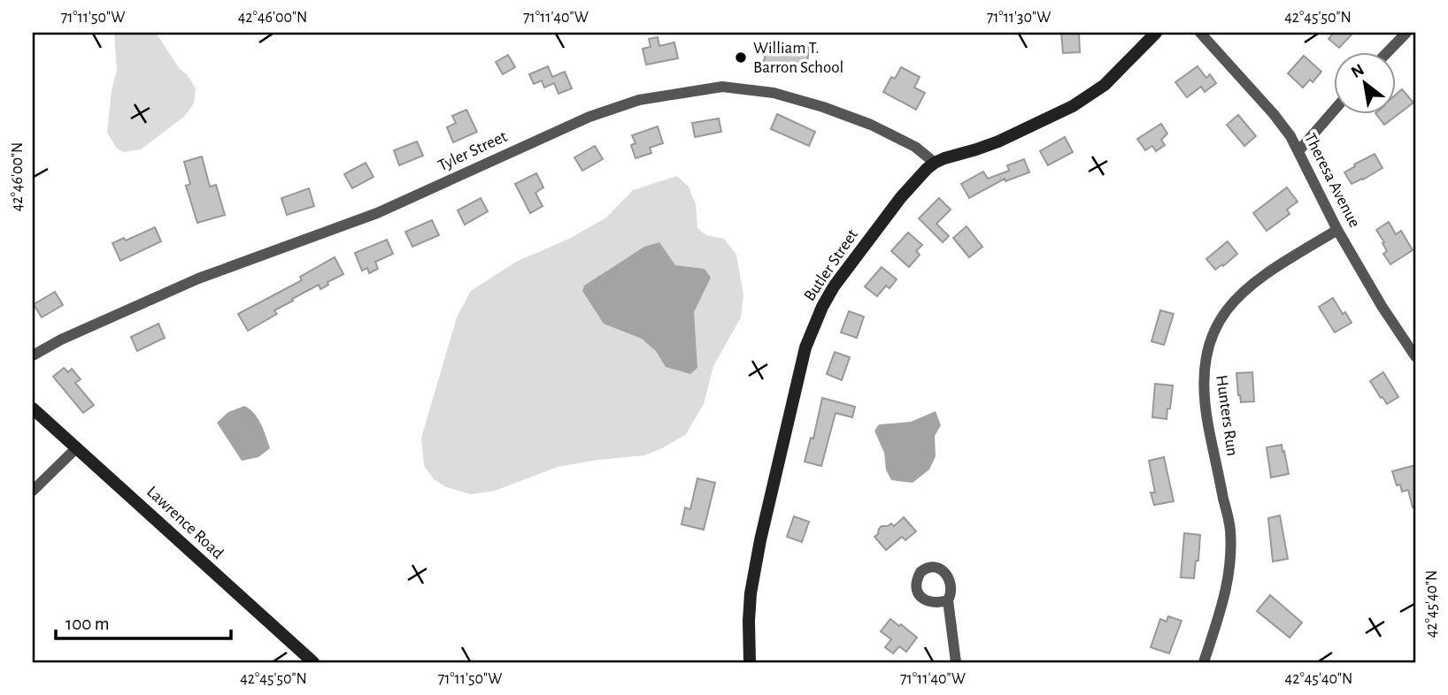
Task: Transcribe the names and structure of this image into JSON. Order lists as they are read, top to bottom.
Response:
{
  "streets": {
    "street": [
      "Tyler Street",
      "Theresa Avenue",
      "Butler Street",
      "Hunters Run",
      "Lawrence Road"
    ]
  },
  "crossings": [
    ["Tyler Street", "Butler Street"],
    ["Theresa Avenue", "Hunters Run"]
  ],
  "places": ["William T. Barron School"],
  "scale_bar": "100 m",
  "north": "top left",
  "coordinates": [
    "71°11'50\"W",
    "42°46'00\"N",
    "71°11'40\"W",
    "71°11'30\"W",
    "42°45'50\"N",
    "42°45'40\"N"
  ]
}
